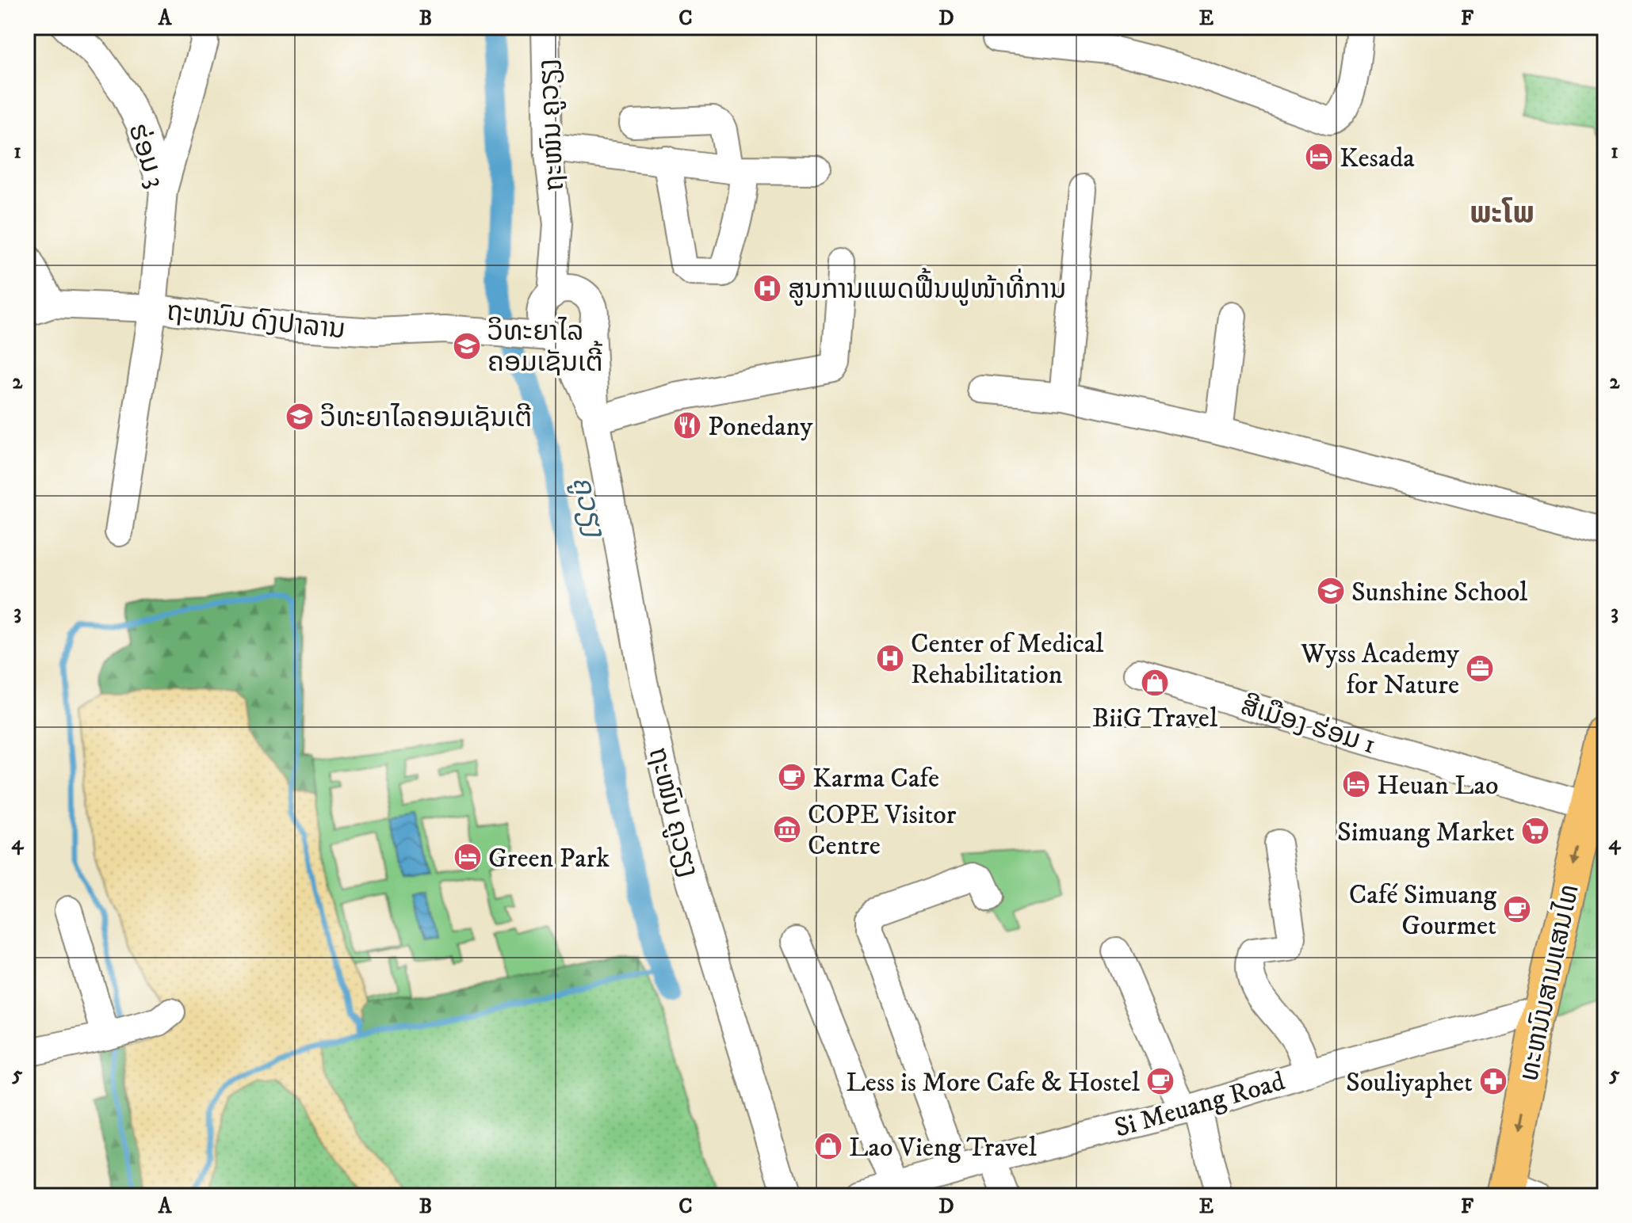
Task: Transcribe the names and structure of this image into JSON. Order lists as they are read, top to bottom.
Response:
{
  "streets": {
    "main road": ["ທະຫນົນສາມແສນໄທ"],
    "street": [
      "ຖະໜົນ ຄູວຽງ",
      "ຮ່ອມ 3",
      "ຖະຫນົນ ດົງປາລານ",
      "ສີເມືອງ ຮ່ອມ 1",
      "Si Meuang Road"
    ]
  },
  "crossings": [
    ["ຖະໜົນ ຄູວຽງ", "ຖະຫນົນ ດົງປາລານ"],
    ["ຮ່ອມ 3", "ຖະຫນົນ ດົງປາລານ"],
    ["ສີເມືອງ ຮ່ອມ 1", "ທະຫນົນສາມແສນໄທ"],
    ["ທະຫນົນສາມແສນໄທ", "Si Meuang Road"]
  ],
  "one_way": ["ທະຫນົນສາມແສນໄທ"],
  "districts": ["ພະໂພ"],
  "water": ["ຄູວຽງ"],
  "places": {
    "hotel": ["Kesada", "Heuan Lao", "Green Park"],
    "hospital": ["ສູນການແພດຟື້ນຟູໜ້າທີ່ການ", "Center of Medical Rehabilitation"],
    "school or university": ["ວິທະຍາໄລ ຄອມເຊັນເຕີ້", "ວິທະຍາໄລຄອມເຊັນເຕີ", "Sunshine School"],
    "restaurant": ["Ponedany"],
    "office": ["Wyss Academy for Nature"],
    "shop": ["BiiG Travel", "Lao Vieng Travel"],
    "cafe": ["Karma Cafe", "Café Simuang Gourmet", "Less is More Cafe & Hostel"],
    "museum": ["COPE Visitor Centre"],
    "supermarket": ["Simuang Market"],
    "pharmacy": ["Souliyaphet"]
  },
  "grid": {
    "columns": [
      "A",
      "B",
      "C",
      "D",
      "E",
      "F"
    ],
    "rows": [
      "1",
      "2",
      "3",
      "4",
      "5"
    ]
  }
}
